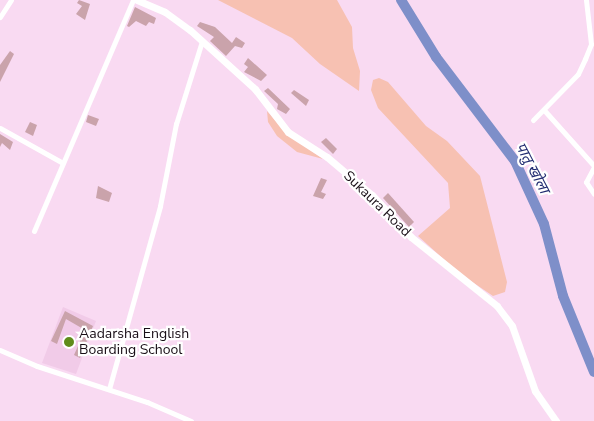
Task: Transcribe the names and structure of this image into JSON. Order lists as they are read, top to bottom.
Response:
{
  "streets": {
    "street": ["Sukaura Road"]
  },
  "water": ["पातु खोला"],
  "places": ["Aadarsha English Boarding School"]
}
